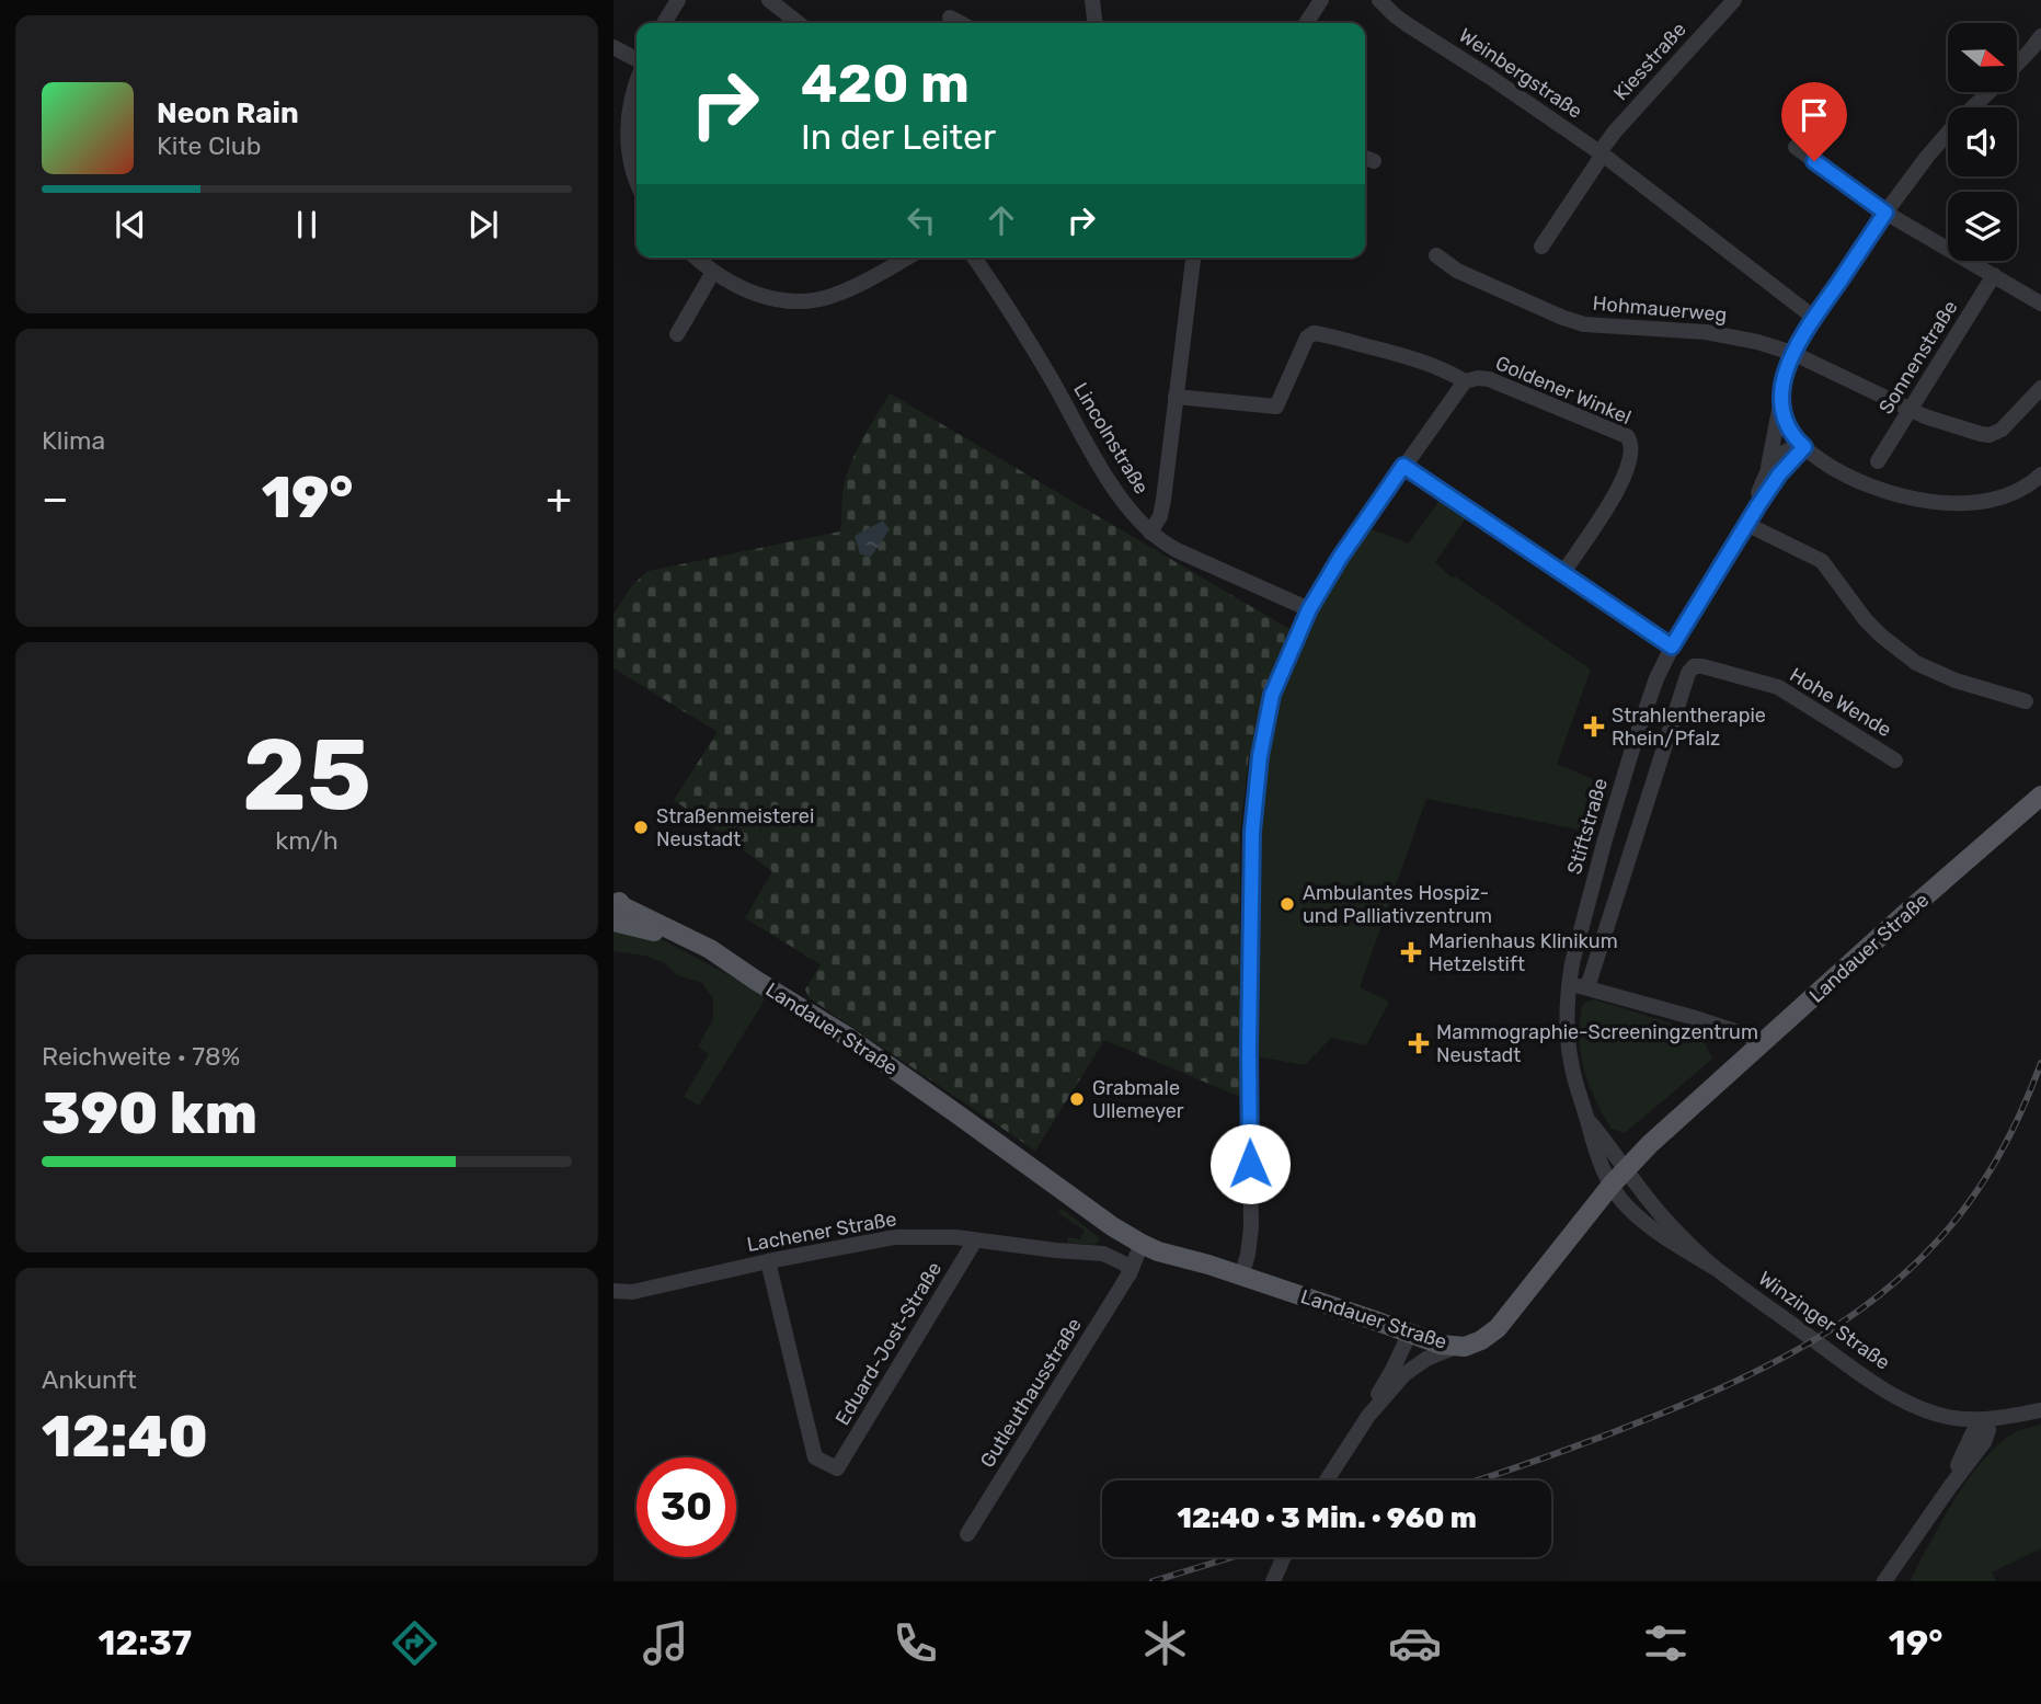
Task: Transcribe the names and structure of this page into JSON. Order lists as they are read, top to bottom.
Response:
{
  "streets": {
    "main road": ["Landauer Straße"],
    "street": [
      "Kiesstraße",
      "Weinbergstraße",
      "Hohmauerweg",
      "Sonnenstraße",
      "Goldener Winkel",
      "Lincolnstraße",
      "Hohe Wende",
      "Stiftstraße",
      "Lachener Straße",
      "Winzinger Straße",
      "Eduard-Jost-Straße",
      "Gutleuthausstraße"
    ]
  },
  "crossings": [
    ["Kiesstraße", "Weinbergstraße"],
    ["Weinbergstraße", "Stiftstraße"],
    ["Hohmauerweg", "Sonnenstraße"],
    ["Hohmauerweg", "Stiftstraße"],
    ["Stiftstraße", "Landauer Straße"],
    ["Stiftstraße", "Winzinger Straße"],
    ["Landauer Straße", "Winzinger Straße"],
    ["Landauer Straße", "Gutleuthausstraße"],
    ["Lachener Straße", "Eduard-Jost-Straße"]
  ],
  "places": {
    "health": ["Strahlentherapie Rhein/Pfalz", "Marienhaus Klinikum Hetzelstift", "Mammographie-Screeningzentrum Neustadt"],
    "other": ["Straßenmeisterei Neustadt", "Ambulantes Hospiz- und Palliativzentrum", "Grabmale Ullemeyer"]
  },
  "north": "right",
  "page": {
    "turn": ["420 m", "In der Leiter"],
    "song": ["Neon Rain", "Kite Club"],
    "tile": [
      "Klima",
      ["25", "km/h"],
      ["Reichweite · 78%", "390 km"],
      ["Ankunft", "12:40"]
    ],
    "heat": ["−", "19°", "+"],
    "limit": "30",
    "trip": "12:40 · 3 Min. · 960 m",
    "tabs": ["12:37", "19°"]
  }
}
